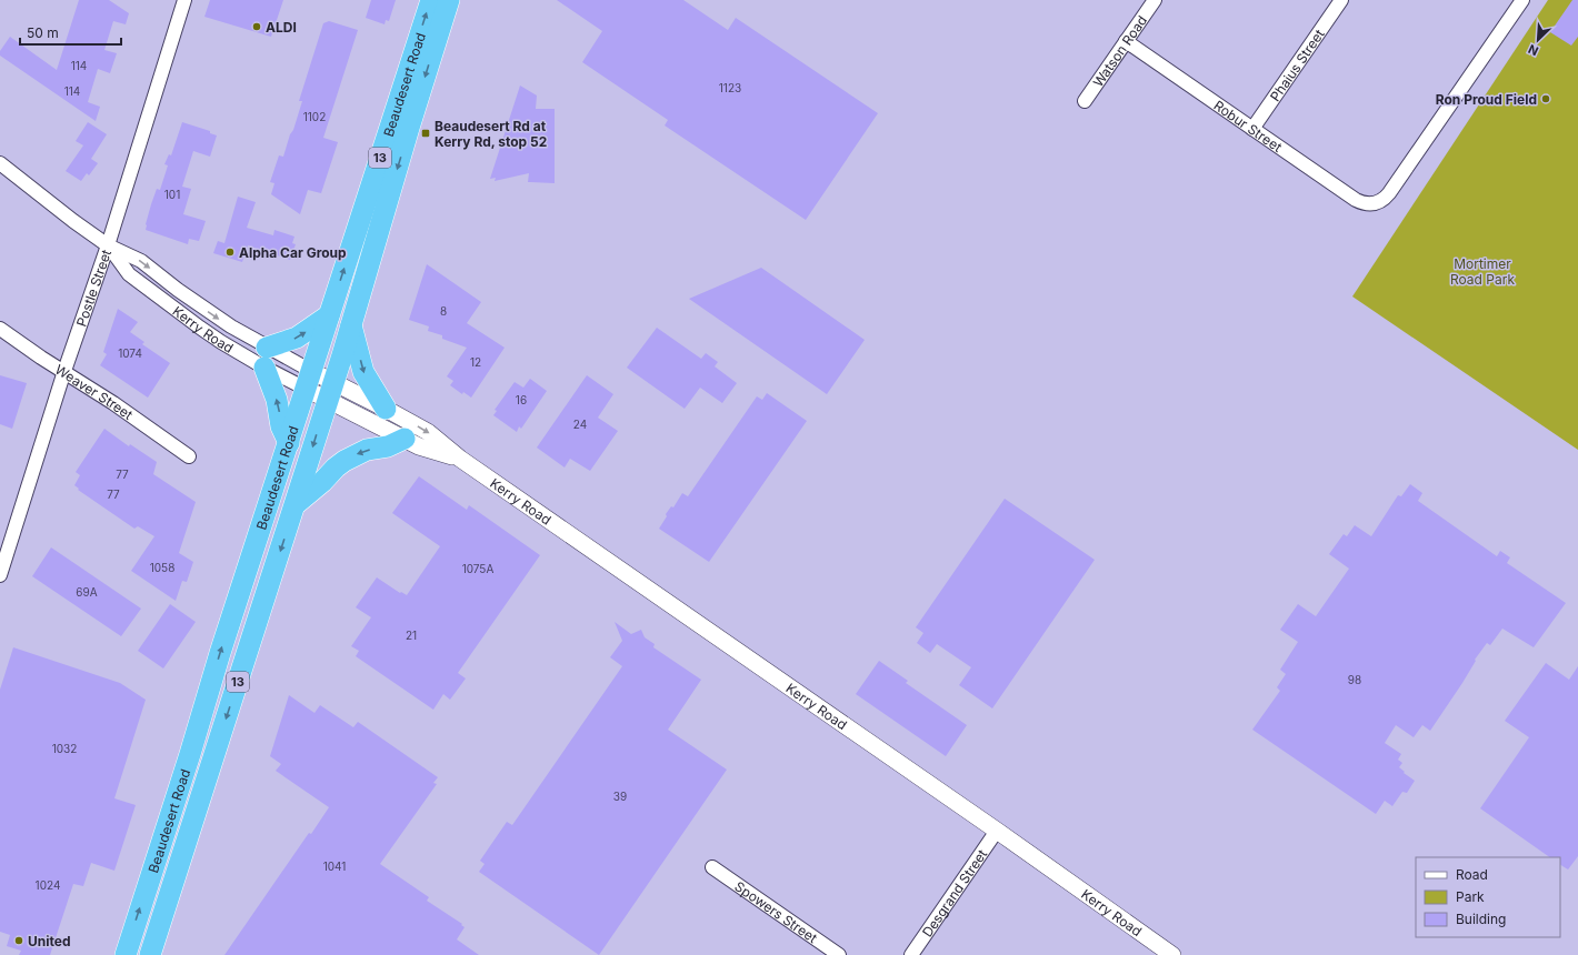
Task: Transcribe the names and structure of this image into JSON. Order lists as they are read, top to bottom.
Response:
{
  "streets": {
    "highway": ["Beaudesert Road", "13"],
    "street": [
      "Watson Road",
      "Phaius Street",
      "Robur Street",
      "Postle Street",
      "Kerry Road",
      "Weaver Street",
      "Desgrand Street",
      "Spowers Street"
    ]
  },
  "crossings": [
    ["Watson Road", "Robur Street"],
    ["Phaius Street", "Robur Street"],
    ["Beaudesert Road", "Kerry Road"],
    ["Postle Street", "Kerry Road"],
    ["Postle Street", "Weaver Street"],
    ["Kerry Road", "Desgrand Street"]
  ],
  "parks": ["Mortimer Road Park"],
  "places": {
    "other": [
      "ALDI",
      "Ron Proud Field",
      "Alpha Car Group",
      "United"
    ],
    "transit": ["Beaudesert Rd at Kerry Rd, stop 52"]
  },
  "house_numbers": [
    "114",
    "1123",
    "114",
    "1102",
    "101",
    "8",
    "1074",
    "12",
    "16",
    "24",
    "77",
    "77",
    "1058",
    "1075A",
    "69A",
    "21",
    "98",
    "1032",
    "39",
    "1041",
    "1024"
  ],
  "legend": ["Road", "Park", "Building"],
  "scale_bar": "50 m",
  "north": "bottom left"
}
